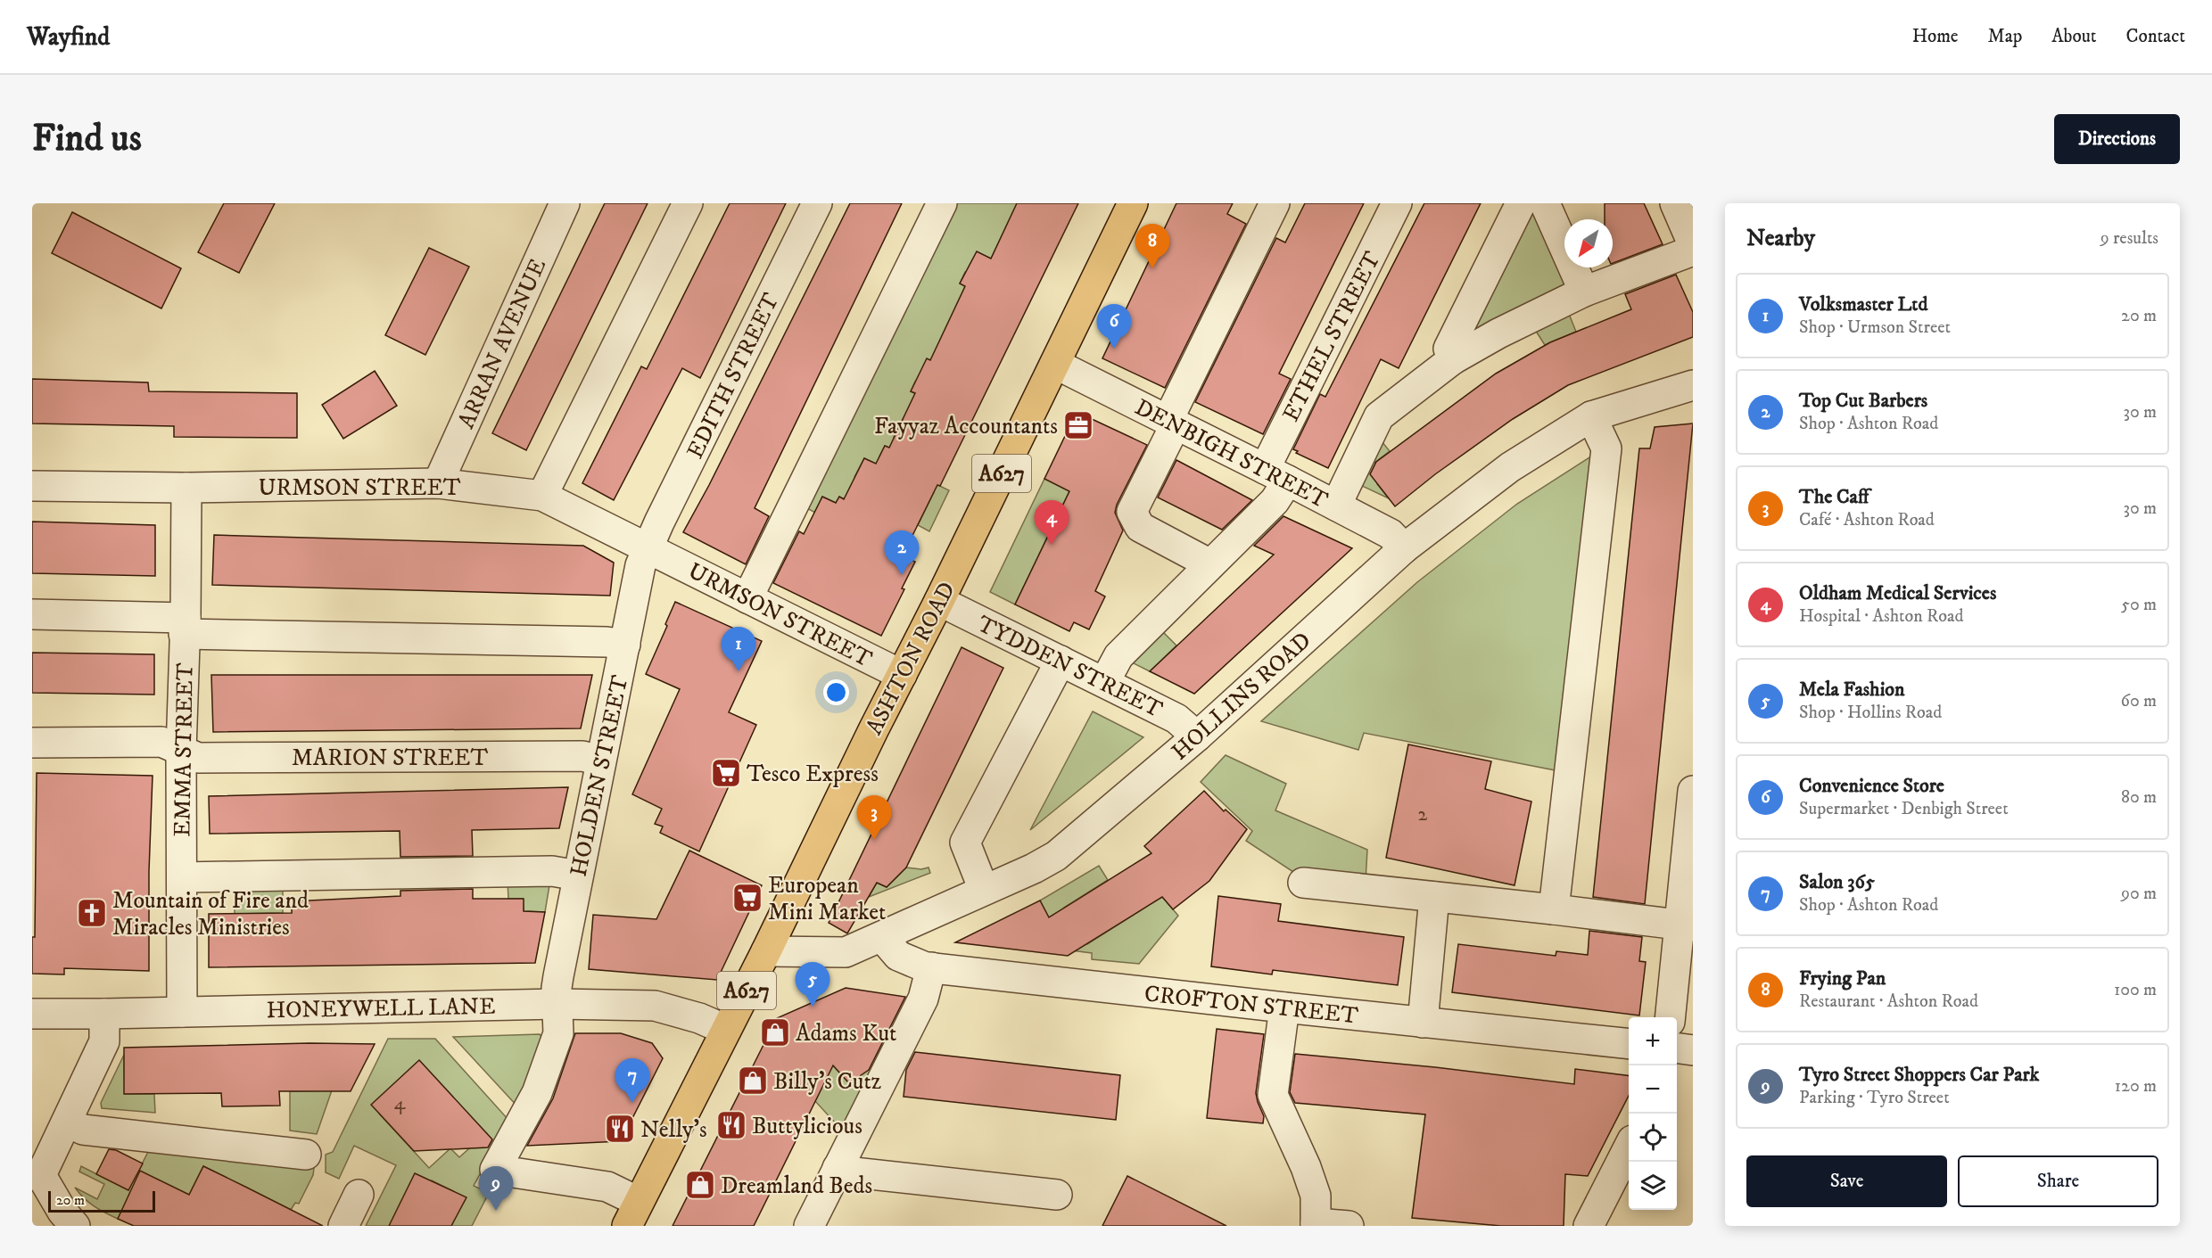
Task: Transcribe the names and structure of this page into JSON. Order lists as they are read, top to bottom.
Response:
{
  "streets": {
    "highway": ["A627", "ASHTON ROAD"],
    "street": [
      "ETHEL STREET",
      "ARRAN AVENUE",
      "EDITH STREET",
      "DENBIGH STREET",
      "URMSON STREET",
      "TYDDEN STREET",
      "HOLLINS ROAD",
      "EMMA STREET",
      "MARION STREET",
      "HOLDEN STREET",
      "CROFTON STREET",
      "HONEYWELL LANE"
    ]
  },
  "crossings": [
    ["ETHEL STREET", "DENBIGH STREET"],
    ["ETHEL STREET", "TYDDEN STREET"],
    ["ARRAN AVENUE", "URMSON STREET"],
    ["EDITH STREET", "URMSON STREET"],
    ["EDITH STREET", "HOLDEN STREET"],
    ["DENBIGH STREET", "ASHTON ROAD"],
    ["DENBIGH STREET", "HOLLINS ROAD"],
    ["URMSON STREET", "ASHTON ROAD"],
    ["URMSON STREET", "EMMA STREET"],
    ["URMSON STREET", "HOLDEN STREET"],
    ["ASHTON ROAD", "TYDDEN STREET"],
    ["ASHTON ROAD", "HOLLINS ROAD"],
    ["ASHTON ROAD", "HOLDEN STREET"],
    ["ASHTON ROAD", "HONEYWELL LANE"],
    ["TYDDEN STREET", "HOLLINS ROAD"],
    ["HOLLINS ROAD", "CROFTON STREET"],
    ["EMMA STREET", "MARION STREET"],
    ["EMMA STREET", "HONEYWELL LANE"],
    ["MARION STREET", "HOLDEN STREET"],
    ["HOLDEN STREET", "HONEYWELL LANE"]
  ],
  "places": {
    "office": ["Fayyaz Accountants"],
    "supermarket": ["Tesco Express", "European Mini Market"],
    "church": ["Mountain of Fire and Miracles Ministries"],
    "shop": ["Adams Kut", "Billy's Cutz", "Dreamland Beds"],
    "restaurant": ["Buttylicious", "Nelly's"]
  },
  "house_numbers": ["2", "4"],
  "scale_bar": "20 m",
  "north": "bottom left",
  "page": {
    "header": "Wayfind",
    "nav": [
      "Home",
      "Map",
      "About",
      "Contact"
    ],
    "buttons": [
      "Directions",
      ["Save", "Share"]
    ],
    "title": "Find us",
    "heading": ["Nearby", "9 results"],
    "pins": [
      "8",
      "6",
      "4",
      "2",
      "1",
      "3",
      "5",
      "7",
      "9"
    ],
    "list": [
      {
        "mark": "1",
        "name": "Volksmaster Ltd",
        "note": "Shop · Urmson Street",
        "value": "20 m"
      },
      {
        "mark": "2",
        "name": "Top Cut Barbers",
        "note": "Shop · Ashton Road",
        "value": "30 m"
      },
      {
        "mark": "3",
        "name": "The Caff",
        "note": "Café · Ashton Road",
        "value": "30 m"
      },
      {
        "mark": "4",
        "name": "Oldham Medical Services",
        "note": "Hospital · Ashton Road",
        "value": "50 m"
      },
      {
        "mark": "5",
        "name": "Mela Fashion",
        "note": "Shop · Hollins Road",
        "value": "60 m"
      },
      {
        "mark": "6",
        "name": "Convenience Store",
        "note": "Supermarket · Denbigh Street",
        "value": "80 m"
      },
      {
        "mark": "7",
        "name": "Salon 365",
        "note": "Shop · Ashton Road",
        "value": "90 m"
      },
      {
        "mark": "8",
        "name": "Frying Pan",
        "note": "Restaurant · Ashton Road",
        "value": "100 m"
      },
      {
        "mark": "9",
        "name": "Tyro Street Shoppers Car Park",
        "note": "Parking · Tyro Street",
        "value": "120 m"
      }
    ],
    "map_buttons": ["+", "−"],
    "scale": "20 m"
  }
}
